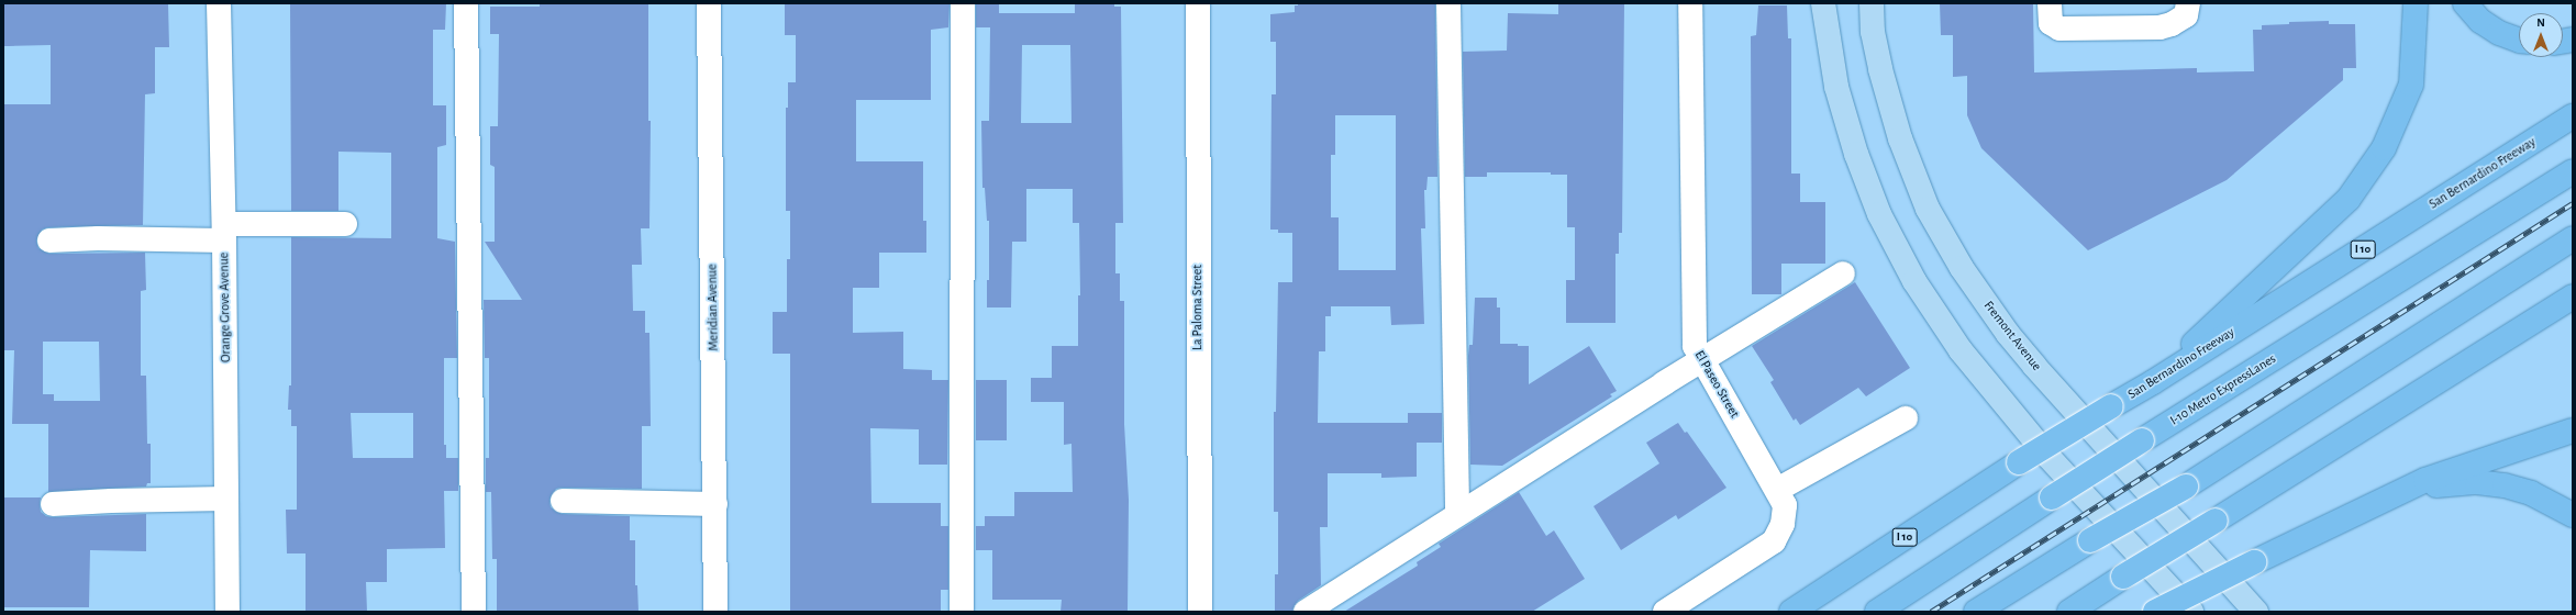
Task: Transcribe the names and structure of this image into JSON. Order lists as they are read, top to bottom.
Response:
{
  "streets": {
    "highway": ["San Bernardino Freeway", "I 10", "I-10 Metro ExpressLanes"],
    "main road": ["Fremont Avenue"],
    "street": [
      "Orange Grove Avenue",
      "Meridian Avenue",
      "La Paloma Street",
      "El Paseo Street"
    ]
  },
  "north": "top"
}
